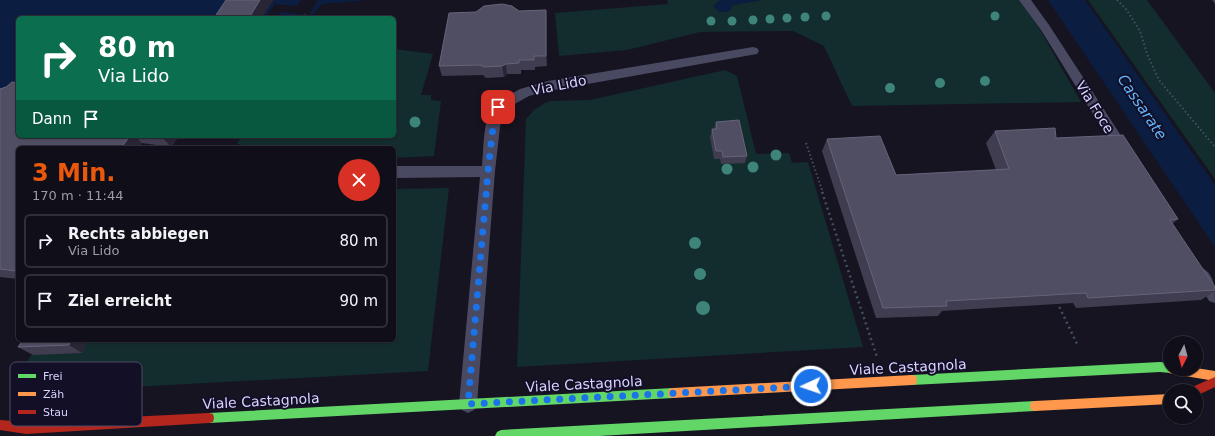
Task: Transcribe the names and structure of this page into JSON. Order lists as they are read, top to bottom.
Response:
{
  "streets": {
    "main road": ["Viale Castagnola"],
    "lane": ["Via Lido", "Via Foce"]
  },
  "crossings": [
    ["Via Lido", "Viale Castagnola"]
  ],
  "water": ["Cassarate"],
  "legend": ["Frei", "Zäh", "Stau"],
  "north": "bottom",
  "page": {
    "turn": ["80 m", "Via Lido"],
    "then": "Dann",
    "heading": ["3 Min.", "170 m · 11:44"],
    "list": [
      {
        "name": "Rechts abbiegen",
        "note": "Via Lido",
        "value": "80 m"
      },
      {
        "name": "Ziel erreicht",
        "value": "90 m"
      }
    ]
  }
}
